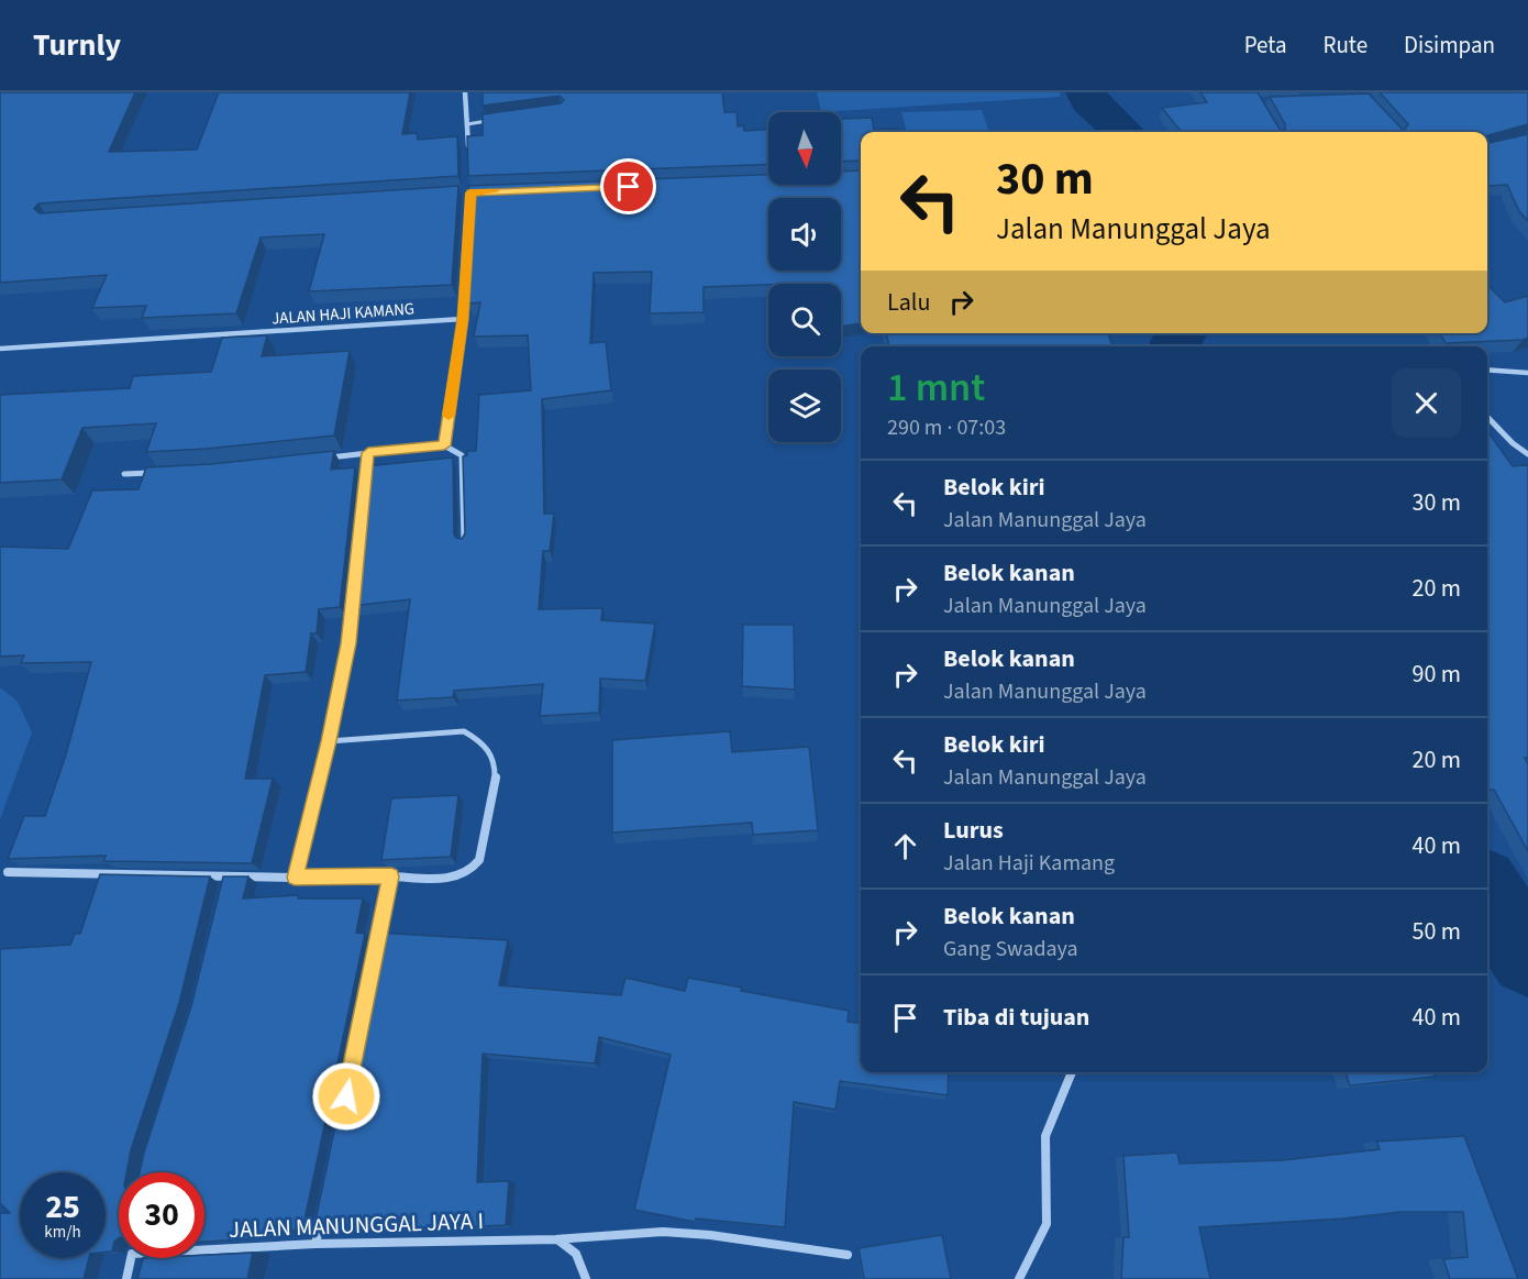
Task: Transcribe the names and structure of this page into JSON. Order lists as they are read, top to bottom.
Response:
{
  "streets": {
    "street": ["JALAN HAJI KAMANG", "JALAN MANUNGGAL JAYA I"]
  },
  "north": "bottom",
  "page": {
    "header": "Turnly",
    "nav": ["Peta", "Rute", "Disimpan"],
    "turn": ["30 m", "Jalan Manunggal Jaya"],
    "then": "Lalu",
    "heading": ["1 mnt", "290 m · 07:03"],
    "list": [
      {
        "name": "Belok kiri",
        "note": "Jalan Manunggal Jaya",
        "value": "30 m"
      },
      {
        "name": "Belok kanan",
        "note": "Jalan Manunggal Jaya",
        "value": "20 m"
      },
      {
        "name": "Belok kanan",
        "note": "Jalan Manunggal Jaya",
        "value": "90 m"
      },
      {
        "name": "Belok kiri",
        "note": "Jalan Manunggal Jaya",
        "value": "20 m"
      },
      {
        "name": "Lurus",
        "note": "Jalan Haji Kamang",
        "value": "40 m"
      },
      {
        "name": "Belok kanan",
        "note": "Gang Swadaya",
        "value": "50 m"
      },
      {
        "name": "Tiba di tujuan",
        "value": "40 m"
      }
    ],
    "speed": "25 km/h",
    "limit": "30"
  }
}
